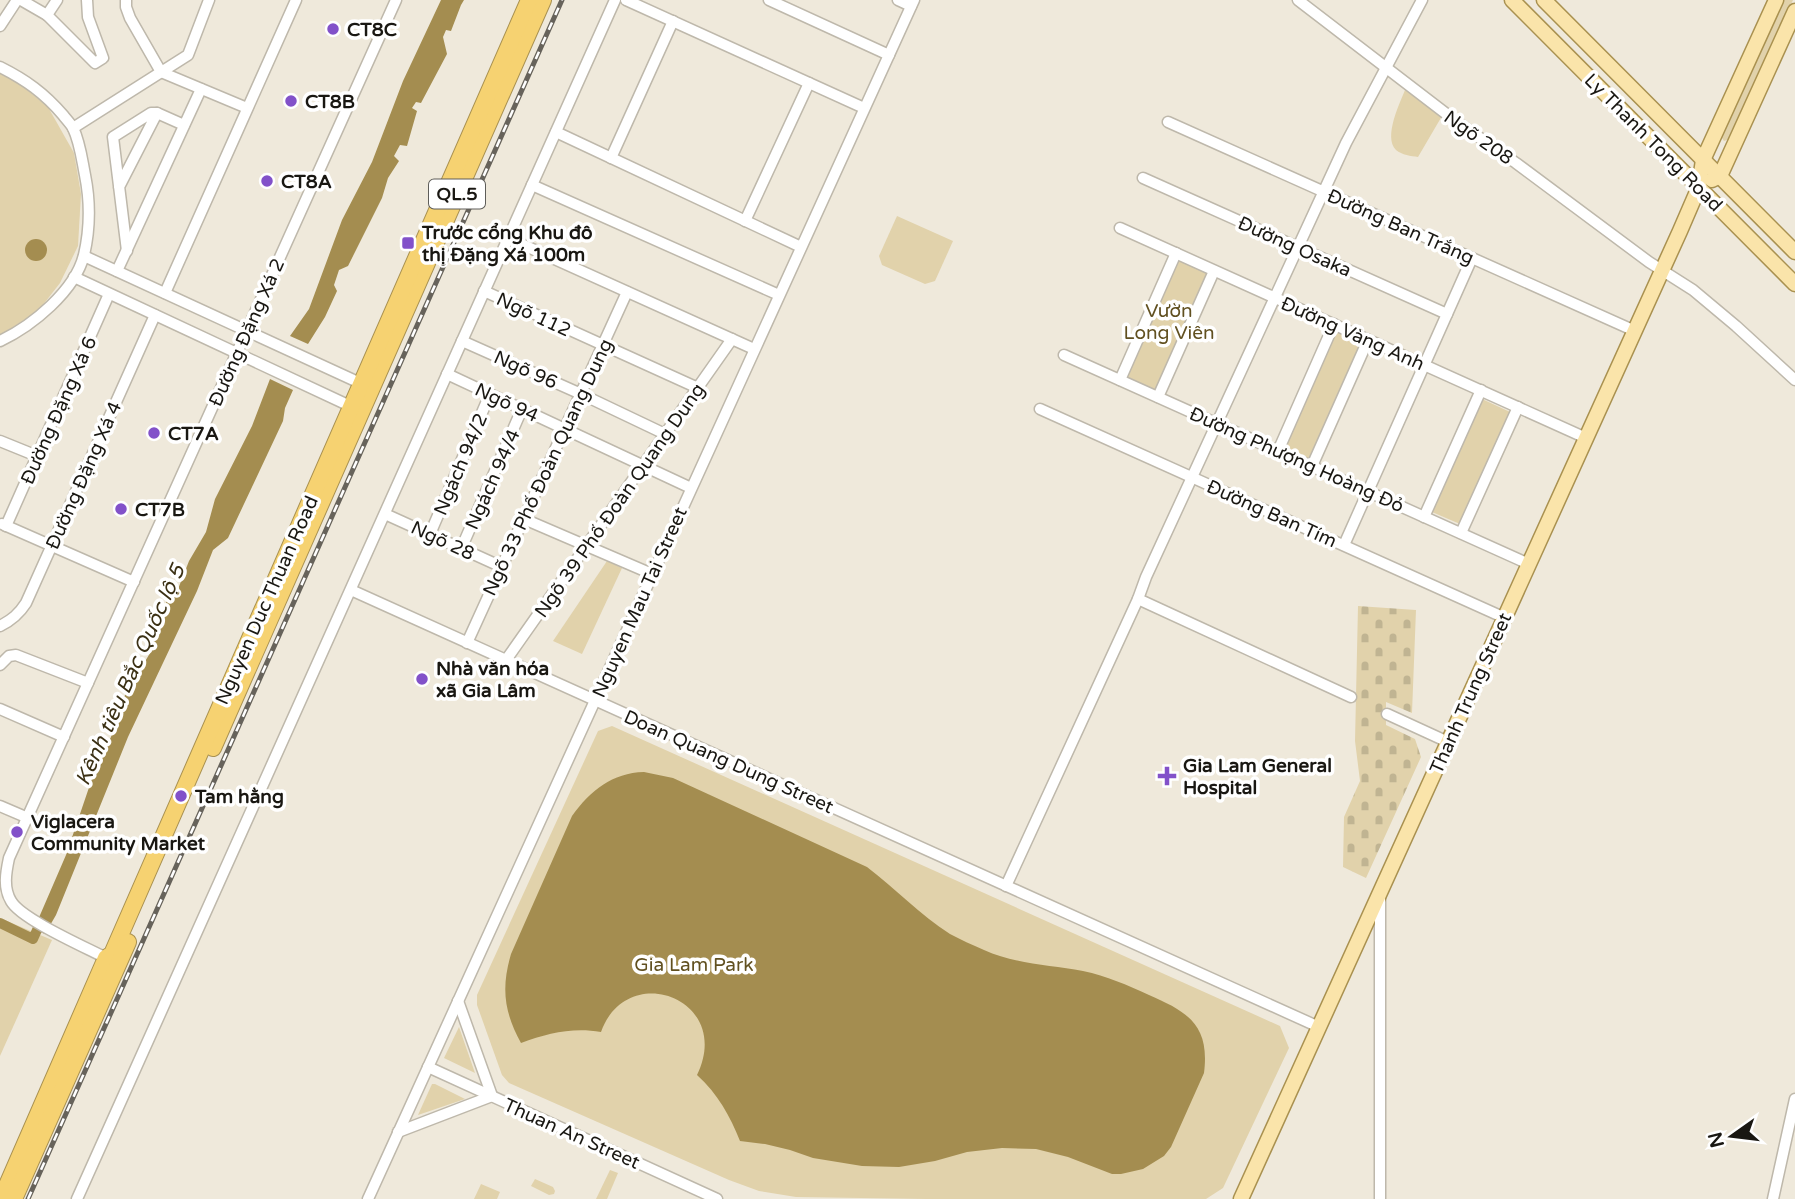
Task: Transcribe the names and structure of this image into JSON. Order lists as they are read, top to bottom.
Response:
{
  "streets": {
    "highway": ["QL.5", "Nguyen Duc Thuan Road"],
    "main road": ["Ly Thanh Tong Road", "Thanh Trung Street"],
    "street": [
      "Ngõ 208",
      "Đường Ban Trắng",
      "Đường Osaka",
      "Ngõ 112",
      "Đường Đặng Xá 2",
      "Đường Vàng Anh",
      "Ngõ 96",
      "Ngõ 94",
      "Đường Đặng Xá 6",
      "Đường Phượng Hoàng Đỏ",
      "Ngách 94/2",
      "Ngõ 33 Phố Đoàn Quang Dung",
      "Đường Đặng Xá 4",
      "Ngách 94/4",
      "Ngõ 39 Phố Đoàn Quang Dung",
      "Đường Ban Tím",
      "Ngõ 28",
      "Nguyen Mau Tai Street",
      "Doan Quang Dung Street",
      "Thuan An Street"
    ]
  },
  "crossings": [
    ["Ngõ 208", "Thanh Trung Street"],
    ["Ly Thanh Tong Road", "Thanh Trung Street"],
    ["Đường Ban Trắng", "Thanh Trung Street"],
    ["Ngõ 112", "Ngõ 33 Phố Đoàn Quang Dung"],
    ["Ngõ 112", "Ngõ 39 Phố Đoàn Quang Dung"],
    ["Đường Đặng Xá 2", "Nguyen Duc Thuan Road"],
    ["Đường Vàng Anh", "Thanh Trung Street"],
    ["Ngõ 96", "Ngõ 33 Phố Đoàn Quang Dung"],
    ["Ngõ 96", "Ngõ 39 Phố Đoàn Quang Dung"],
    ["Ngõ 94", "Ngách 94/2"],
    ["Ngõ 94", "Ngõ 33 Phố Đoàn Quang Dung"],
    ["Ngõ 94", "Ngách 94/4"],
    ["Ngõ 94", "Ngõ 39 Phố Đoàn Quang Dung"],
    ["Ngõ 94", "Nguyen Mau Tai Street"],
    ["Đường Phượng Hoàng Đỏ", "Thanh Trung Street"],
    ["Ngách 94/2", "Ngõ 28"],
    ["Ngõ 33 Phố Đoàn Quang Dung", "Ngõ 28"],
    ["Ngõ 33 Phố Đoàn Quang Dung", "Doan Quang Dung Street"],
    ["Ngách 94/4", "Ngõ 28"],
    ["Ngõ 39 Phố Đoàn Quang Dung", "Doan Quang Dung Street"],
    ["Đường Ban Tím", "Thanh Trung Street"],
    ["Nguyen Mau Tai Street", "Doan Quang Dung Street"],
    ["Nguyen Mau Tai Street", "Thuan An Street"],
    ["Thanh Trung Street", "Doan Quang Dung Street"]
  ],
  "water": ["Kênh tiêu Bắc Quốc lộ 5"],
  "parks": ["Vườn Long Viên", "Gia Lam Park"],
  "places": {
    "other": [
      "CT8C",
      "CT8B",
      "CT8A",
      "CT7A",
      "CT7B",
      "Nhà văn hóa xã Gia Lâm",
      "Tam hằng",
      "Viglacera Community Market"
    ],
    "transit": ["Trước cổng Khu đô thị Đặng Xá 100m"],
    "health": ["Gia Lam General Hospital"]
  },
  "north": "left"
}
